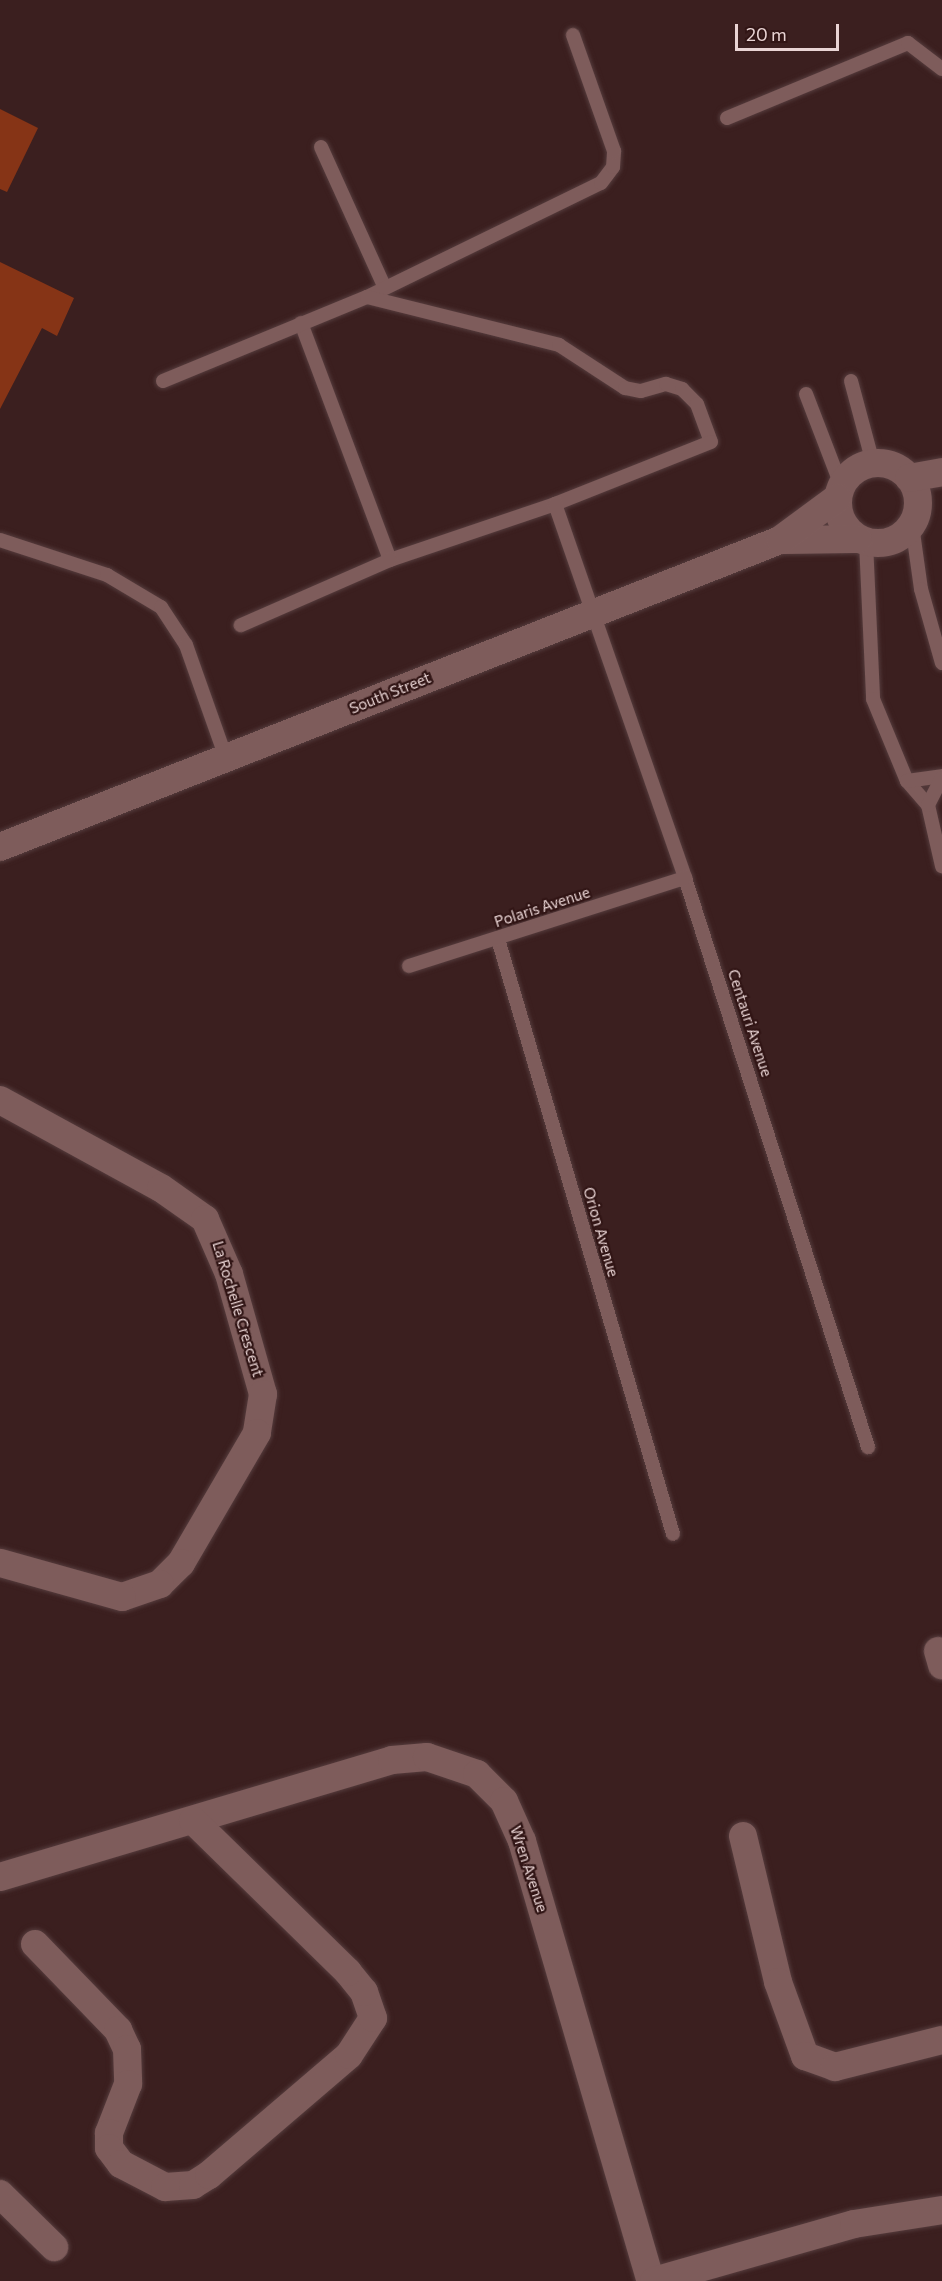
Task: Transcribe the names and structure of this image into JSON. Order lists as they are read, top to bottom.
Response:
{
  "streets": {
    "street": ["South Street", "La Rochelle Crescent", "Wren Avenue"],
    "lane": ["Polaris Avenue", "Centauri Avenue", "Orion Avenue"]
  },
  "crossings": [
    ["South Street", "Centauri Avenue"],
    ["Polaris Avenue", "Centauri Avenue"],
    ["Polaris Avenue", "Orion Avenue"]
  ],
  "scale_bar": "20 m"
}
